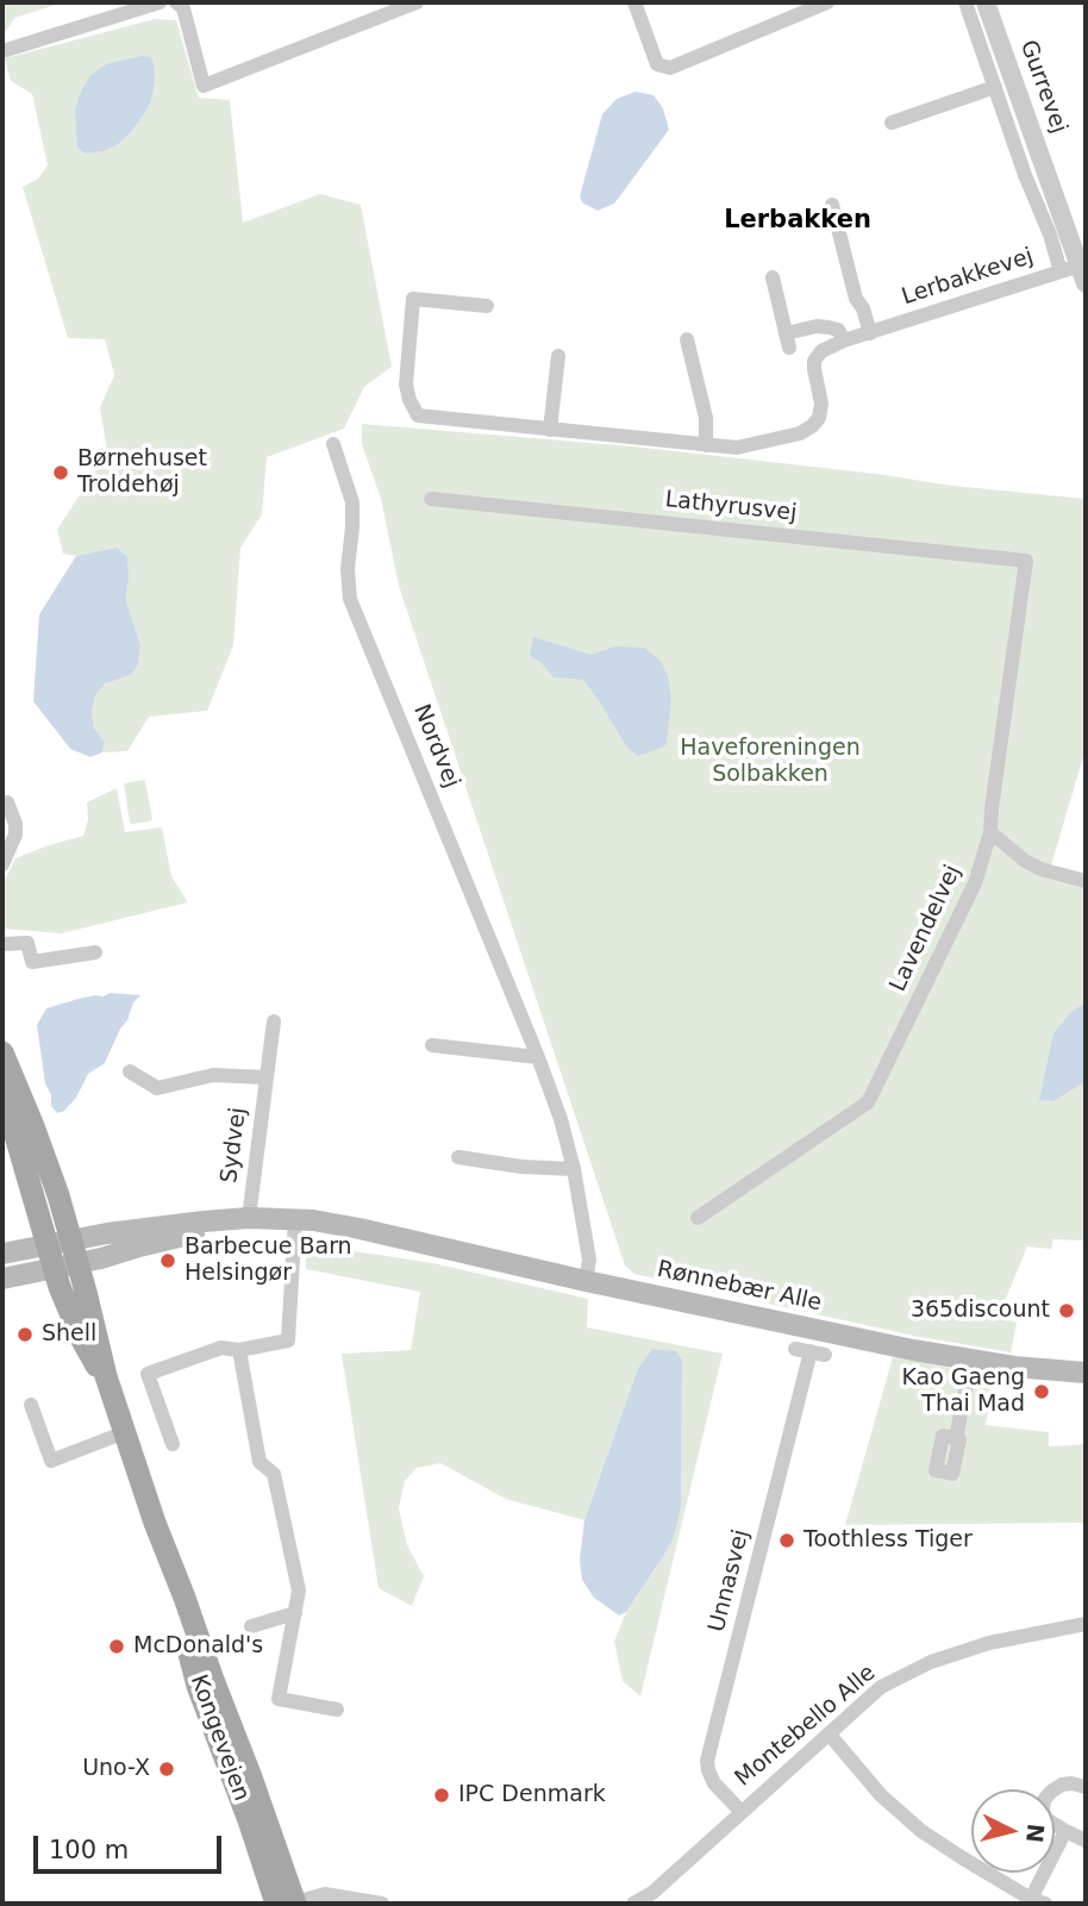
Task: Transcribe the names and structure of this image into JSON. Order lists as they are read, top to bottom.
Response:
{
  "streets": {
    "main road": ["Rønnebær Alle", "Kongevejen"],
    "street": [
      "Gurrevej",
      "Lerbakkevej",
      "Lathyrusvej",
      "Nordvej",
      "Lavendelvej",
      "Sydvej",
      "Unnasvej",
      "Montebello Alle"
    ]
  },
  "crossings": [
    ["Gurrevej", "Lerbakkevej"],
    ["Lathyrusvej", "Lavendelvej"],
    ["Nordvej", "Rønnebær Alle"],
    ["Sydvej", "Rønnebær Alle"],
    ["Rønnebær Alle", "Kongevejen"],
    ["Unnasvej", "Montebello Alle"]
  ],
  "districts": ["Lerbakken"],
  "parks": ["Haveforeningen Solbakken"],
  "places": [
    "Børnehuset Troldehøj",
    "Barbecue Barn Helsingør",
    "365discount",
    "Shell",
    "Kao Gaeng Thai Mad",
    "Toothless Tiger",
    "McDonald's",
    "Uno-X",
    "IPC Denmark"
  ],
  "scale_bar": "100 m",
  "north": "right"
}
